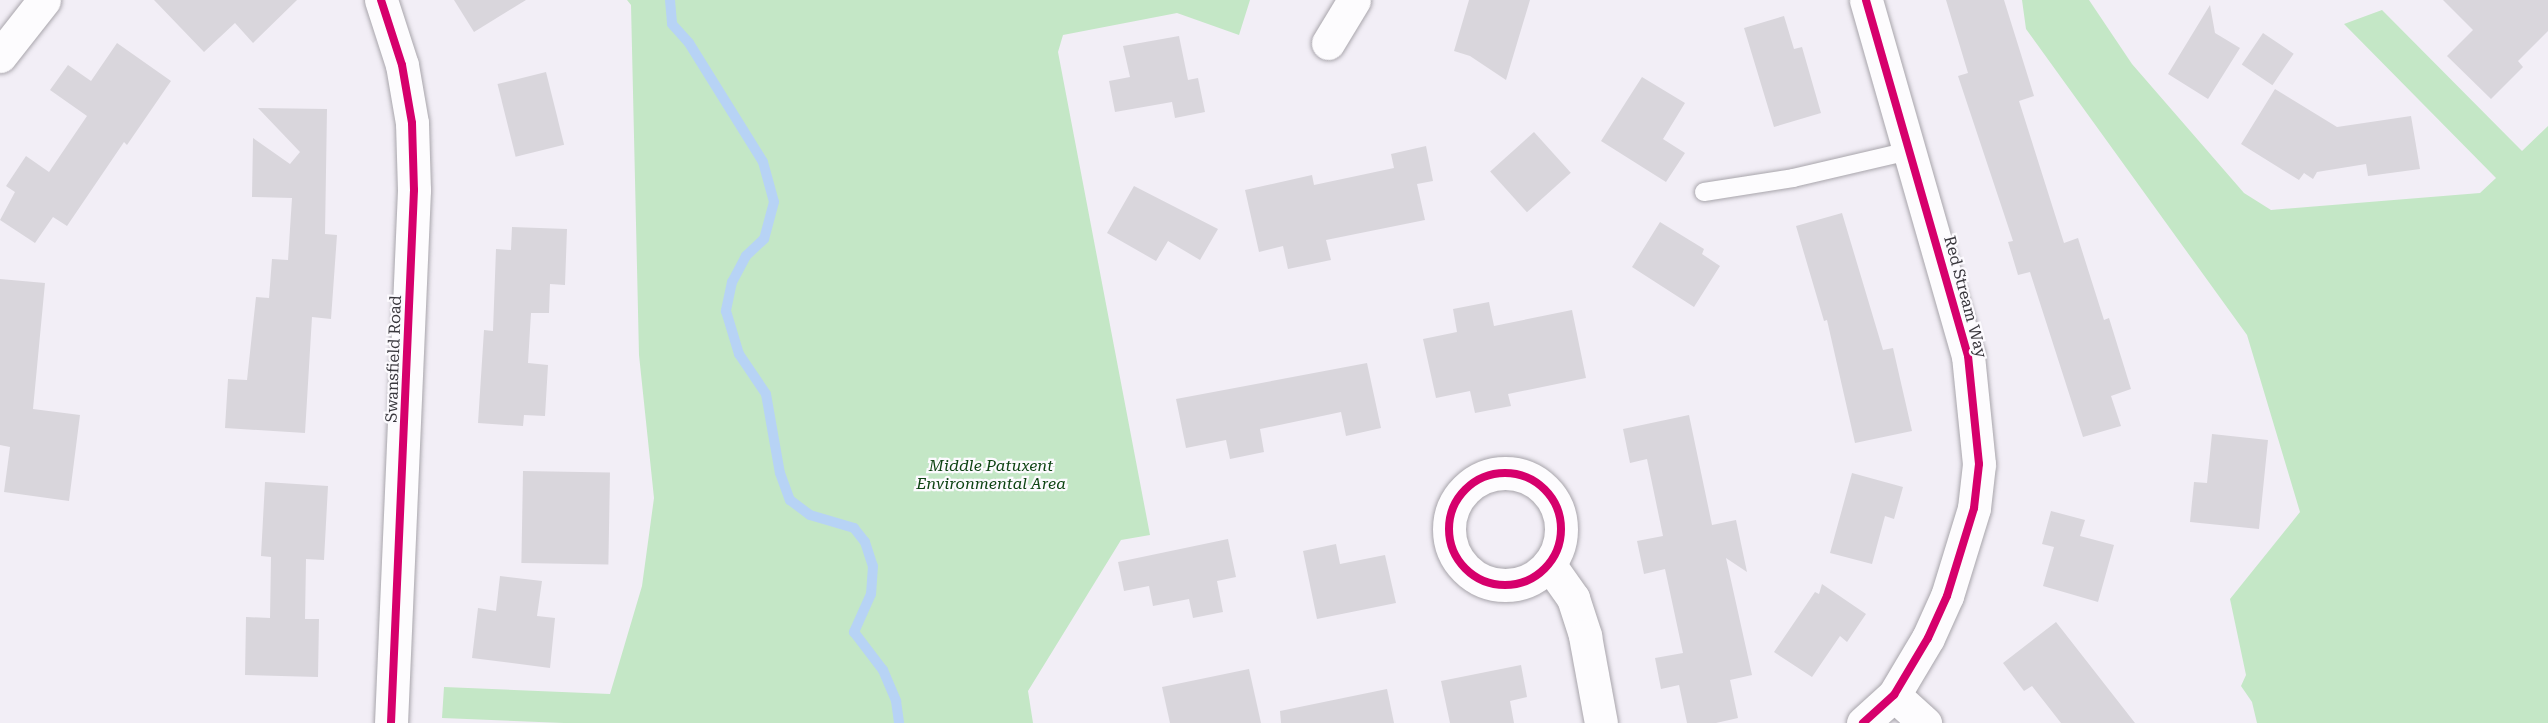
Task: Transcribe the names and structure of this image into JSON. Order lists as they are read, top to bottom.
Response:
{
  "streets": {
    "street": ["Red Stream Way", "Swansfield Road"]
  },
  "parks": ["Middle Patuxent Environmental Area"]
}
